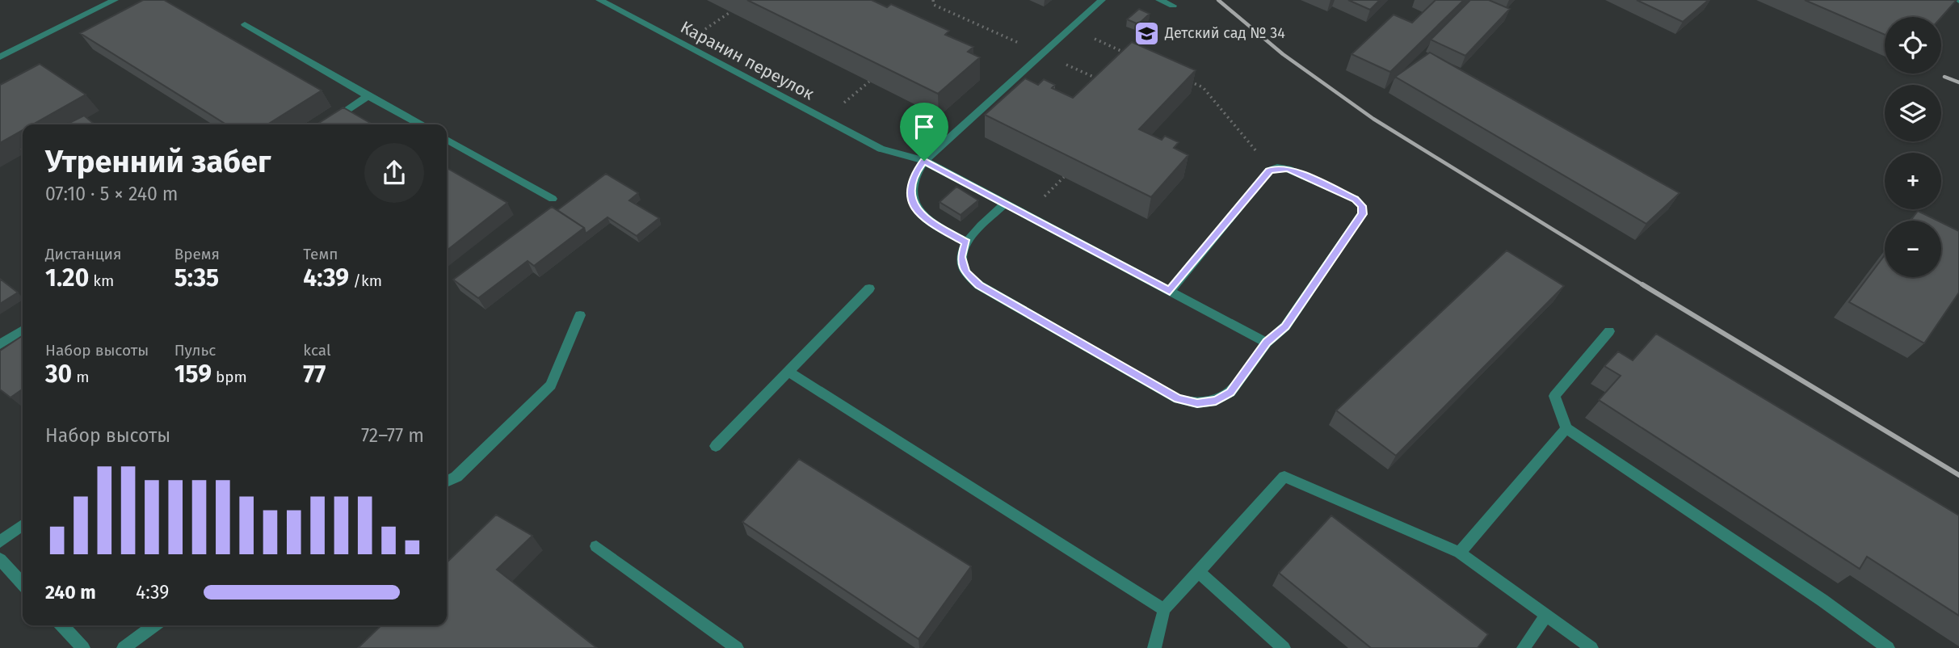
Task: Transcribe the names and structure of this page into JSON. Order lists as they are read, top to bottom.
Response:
{
  "streets": {
    "street": ["Каранин переулок"]
  },
  "places": {
    "school or university": ["Детский сад № 34"]
  },
  "page": {
    "map_buttons": ["+", "−"],
    "heading": ["Утренний забег", "07:10 · 5 × 240 m"],
    "stats": [
      ["Дистанция", "1.20 km"],
      ["Время", "5:35"],
      ["Темп", "4:39 /km"],
      ["Набор высоты", "30 m"],
      ["Пульс", "159 bpm"],
      ["kcal", "77"]
    ],
    "chart": ["Набор высоты", "72–77 m"],
    "list": [
      {
        "name": "240 m",
        "note": "4:39"
      }
    ]
  }
}
